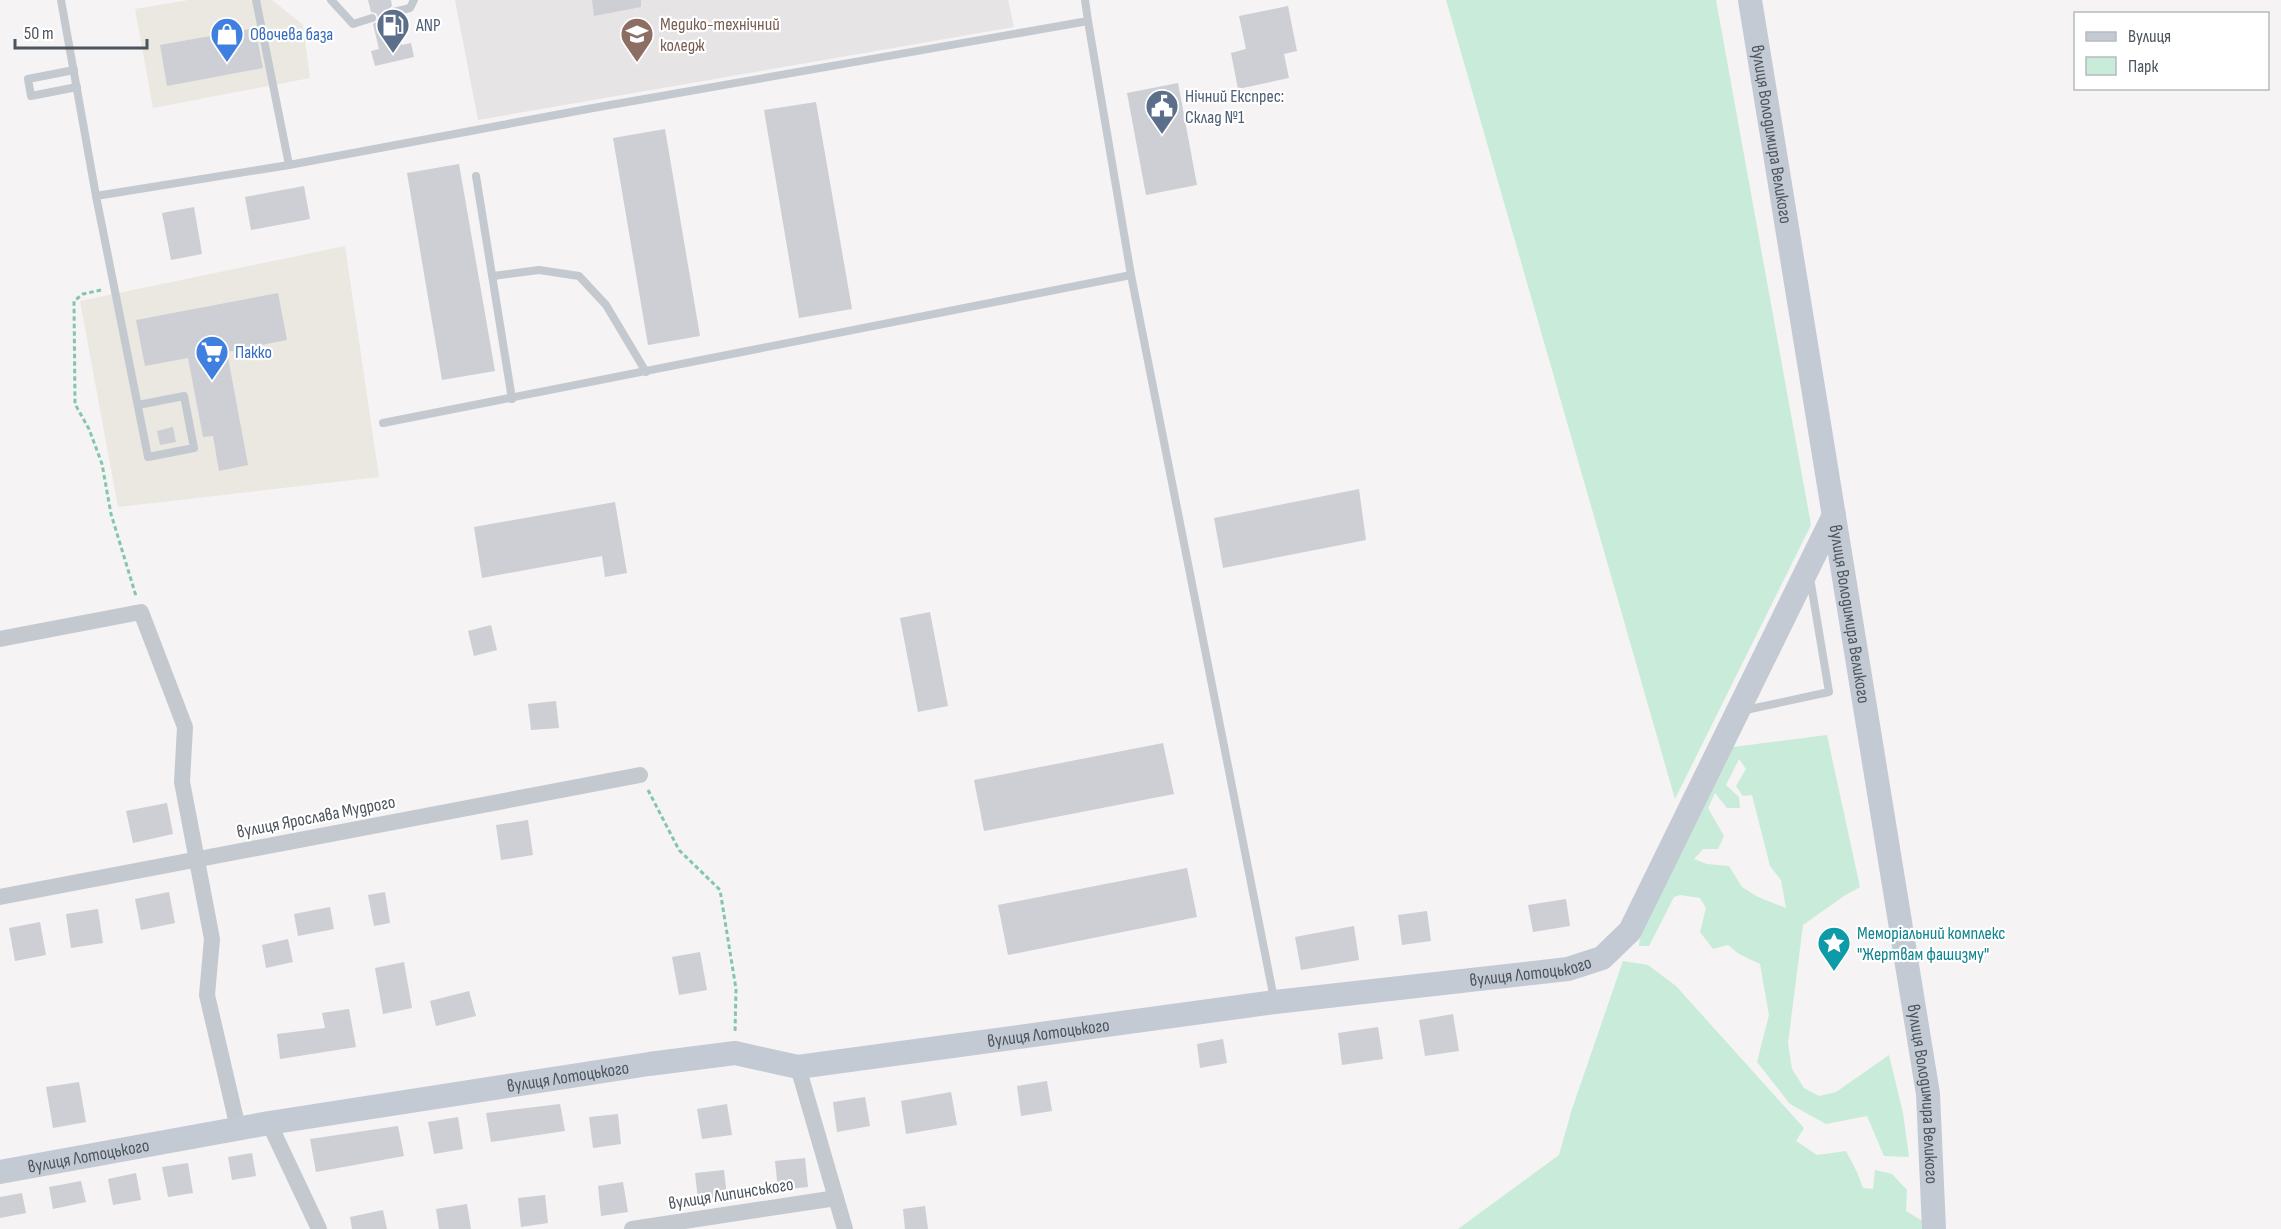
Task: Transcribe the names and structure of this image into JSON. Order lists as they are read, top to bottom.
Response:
{
  "streets": {
    "street": [
      "вулиця Володимира Великого",
      "вулиця Ярослава Мудрого",
      "вулиця Лотоцького",
      "вулиця Липинського"
    ]
  },
  "crossings": [
    ["вулиця Володимира Великого", "вулиця Лотоцького"]
  ],
  "places": {
    "fuel station": ["ANP"],
    "shop": ["Овочева база"],
    "school or university": ["Медико-технічний коледж"],
    "public building": ["Нічний Експрес: Склад №1"],
    "supermarket": ["Пакко"],
    "place": ["Меморіальний комплекс \"Жертвам фашизму\""]
  },
  "legend": ["Вулиця", "Парк"],
  "scale_bar": "50 m"
}
